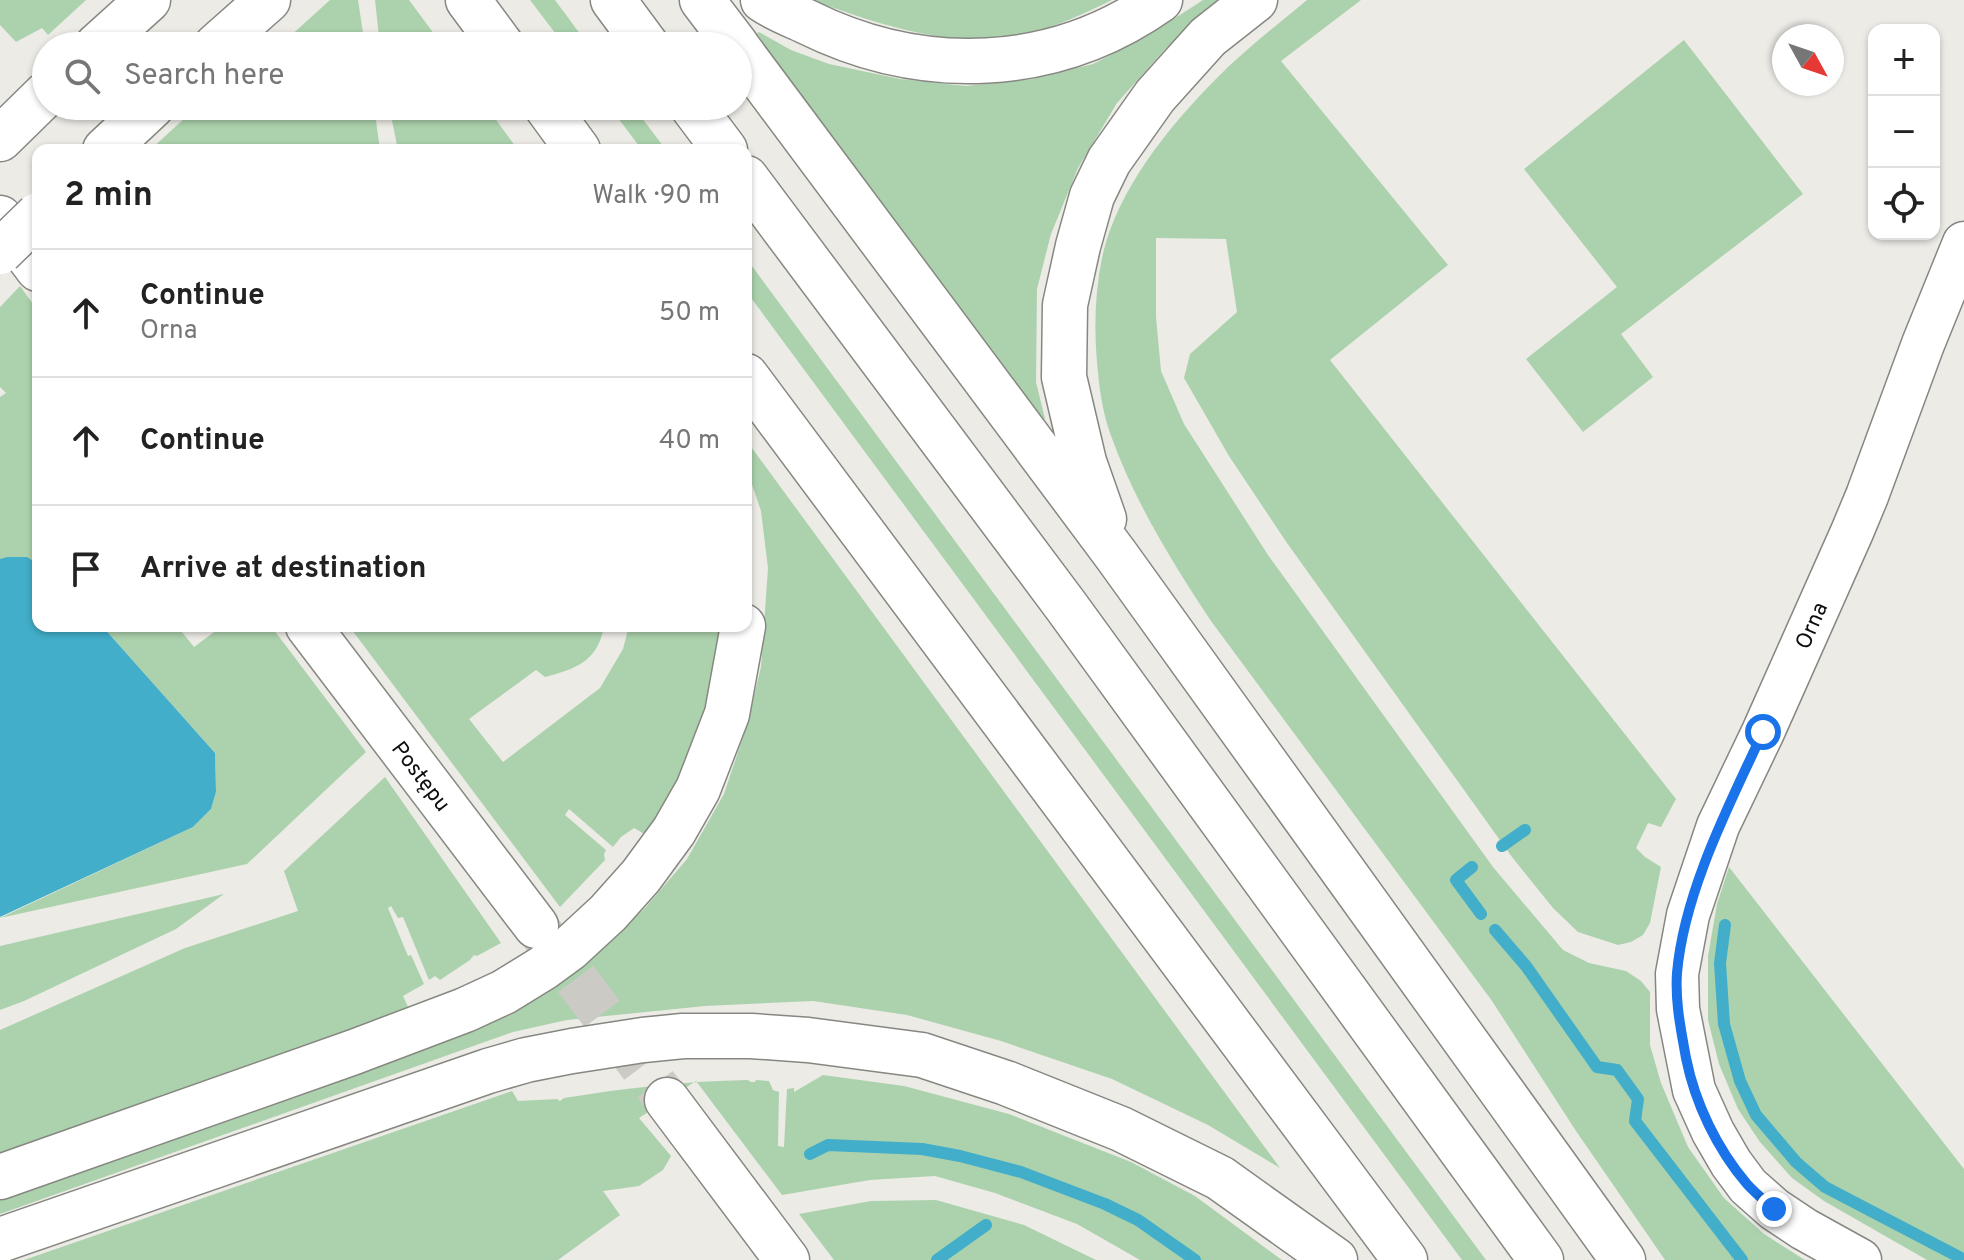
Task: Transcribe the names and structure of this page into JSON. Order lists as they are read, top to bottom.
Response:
{
  "streets": {
    "main road": ["Postępu"],
    "street": ["Orna"]
  },
  "north": "bottom right",
  "page": {
    "map_buttons": ["+", "−"],
    "search": "Search here",
    "heading": ["2 min", "Walk · 90 m"],
    "list": [
      ["Continue", "Orna", "50 m"],
      ["Continue", "40 m"],
      "Arrive at destination"
    ]
  }
}
